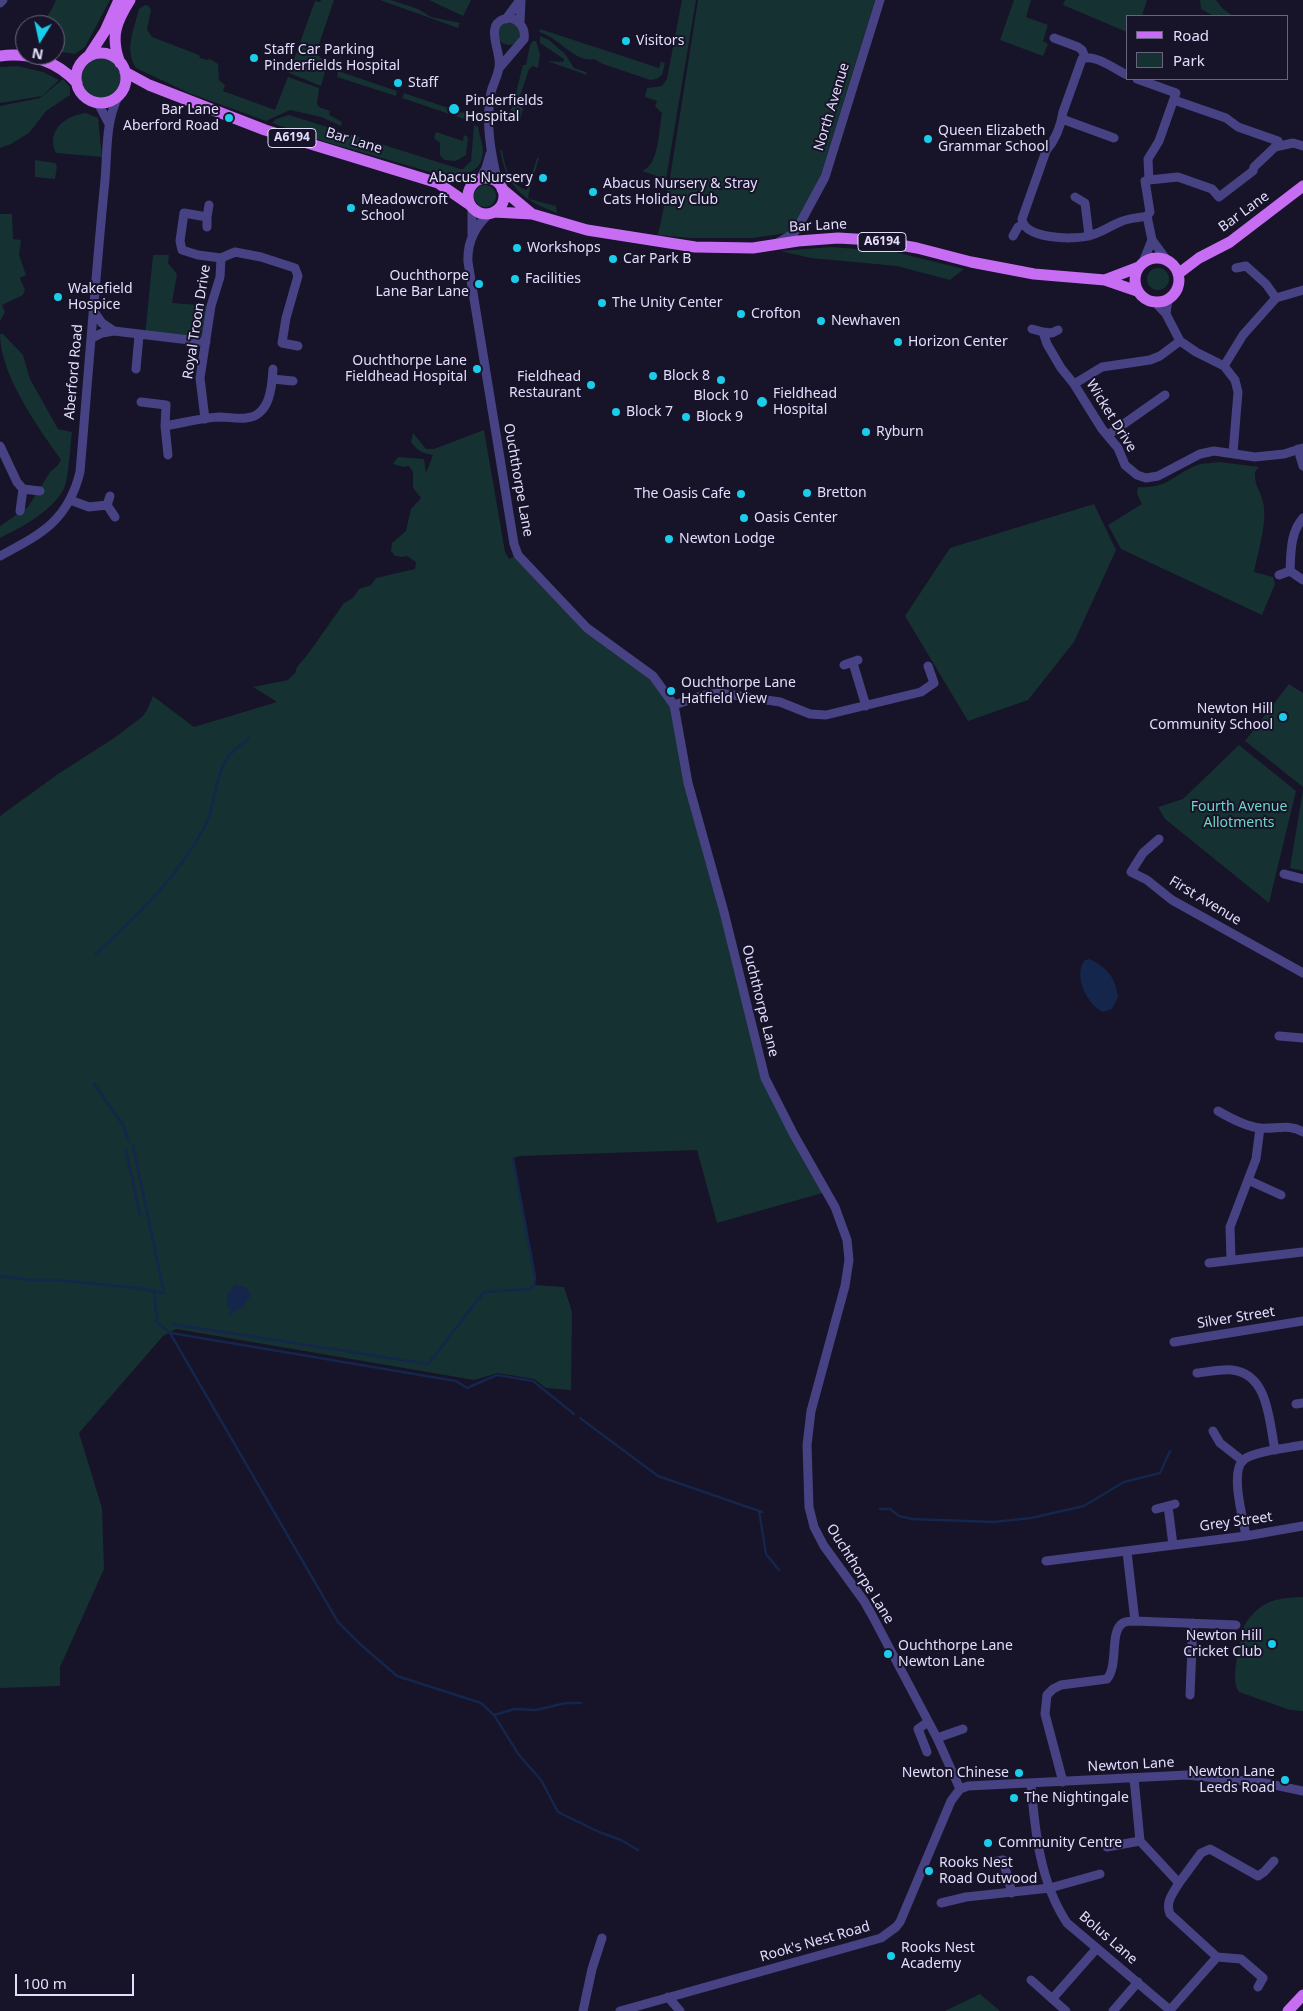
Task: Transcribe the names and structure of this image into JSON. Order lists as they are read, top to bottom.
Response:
{
  "streets": {
    "main road": ["A6194", "Bar Lane"],
    "street": [
      "North Avenue",
      "Royal Troon Drive",
      "Aberford Road",
      "Wicket Drive",
      "Ouchthorpe Lane",
      "First Avenue",
      "Silver Street",
      "Grey Street",
      "Newton Lane",
      "Bolus Lane",
      "Rook's Nest Road"
    ]
  },
  "crossings": [
    ["North Avenue", "Bar Lane"],
    ["A6194", "Bar Lane"],
    ["A6194", "Aberford Road"],
    ["A6194", "Ouchthorpe Lane"],
    ["Bar Lane", "Aberford Road"],
    ["Bar Lane", "Ouchthorpe Lane"],
    ["Ouchthorpe Lane", "Newton Lane"],
    ["Ouchthorpe Lane", "Rook's Nest Road"],
    ["Newton Lane", "Bolus Lane"],
    ["Newton Lane", "Rook's Nest Road"]
  ],
  "parks": ["Fourth Avenue Allotments"],
  "places": [
    "Visitors",
    "Staff Car Parking Pinderfields Hospital",
    "Staff",
    "Pinderfields Hospital",
    "Bar Lane Aberford Road",
    "Queen Elizabeth Grammar School",
    "Abacus Nursery",
    "Abacus Nursery & Stray Cats Holiday Club",
    "Meadowcroft School",
    "Workshops",
    "Car Park B",
    "Facilities",
    "Ouchthorpe Lane Bar Lane",
    "Wakefield Hospice",
    "The Unity Center",
    "Crofton",
    "Newhaven",
    "Horizon Center",
    "Ouchthorpe Lane Fieldhead Hospital",
    "Block 8",
    "Block 10",
    "Fieldhead Restaurant",
    "Fieldhead Hospital",
    "Block 7",
    "Block 9",
    "Ryburn",
    "Bretton",
    "The Oasis Cafe",
    "Oasis Center",
    "Newton Lodge",
    "Ouchthorpe Lane Hatfield View",
    "Newton Hill Community School",
    "Newton Hill Cricket Club",
    "Ouchthorpe Lane Newton Lane",
    "Newton Chinese",
    "Newton Lane Leeds Road",
    "The Nightingale",
    "Community Centre",
    "Rooks Nest Road Outwood",
    "Rooks Nest Academy"
  ],
  "legend": ["Road", "Park"],
  "scale_bar": "100 m",
  "north": "bottom"
}
